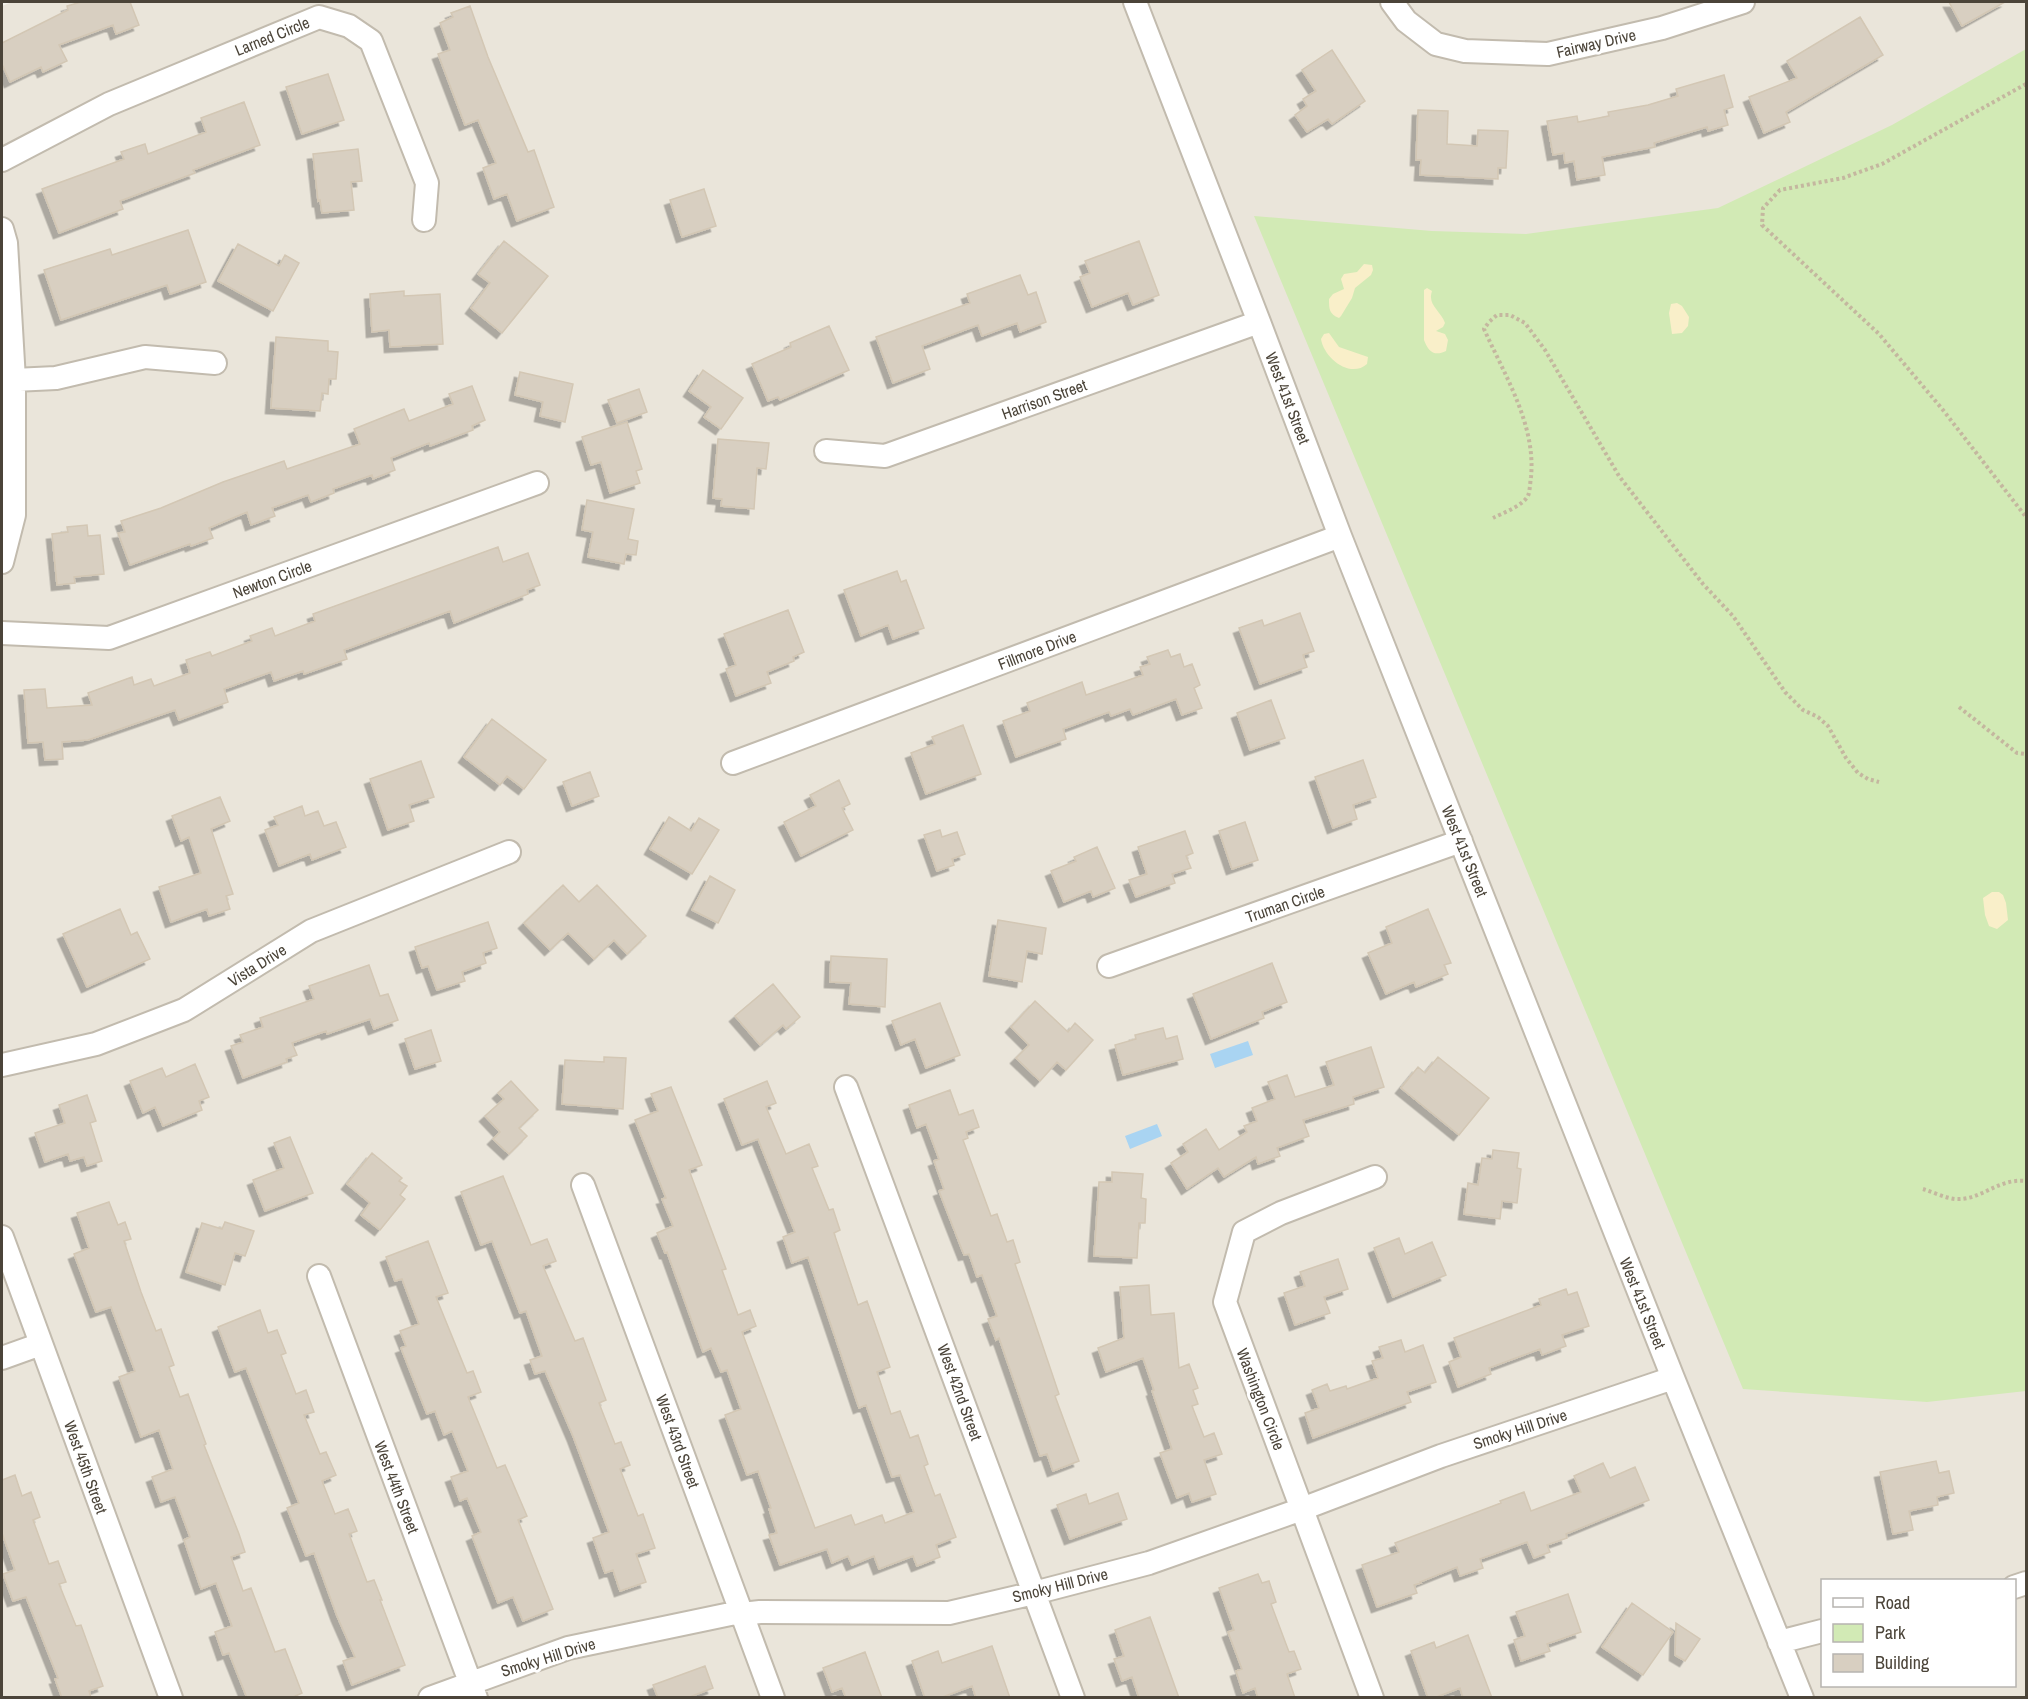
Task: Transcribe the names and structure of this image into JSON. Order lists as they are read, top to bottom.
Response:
{
  "streets": {
    "street": [
      "Larned Circle",
      "Fairway Drive",
      "West 41st Street",
      "Harrison Street",
      "Newton Circle",
      "Fillmore Drive",
      "Truman Circle",
      "Vista Drive",
      "West 42nd Street",
      "Washington Circle",
      "Smoky Hill Drive",
      "West 43rd Street",
      "West 45th Street",
      "West 44th Street"
    ]
  },
  "crossings": [
    ["West 41st Street", "Harrison Street"],
    ["West 41st Street", "Fillmore Drive"],
    ["West 41st Street", "Truman Circle"],
    ["West 41st Street", "Smoky Hill Drive"],
    ["West 42nd Street", "Smoky Hill Drive"],
    ["Washington Circle", "Smoky Hill Drive"],
    ["Smoky Hill Drive", "West 43rd Street"],
    ["Smoky Hill Drive", "West 44th Street"]
  ],
  "legend": ["Road", "Park", "Building"]
}
